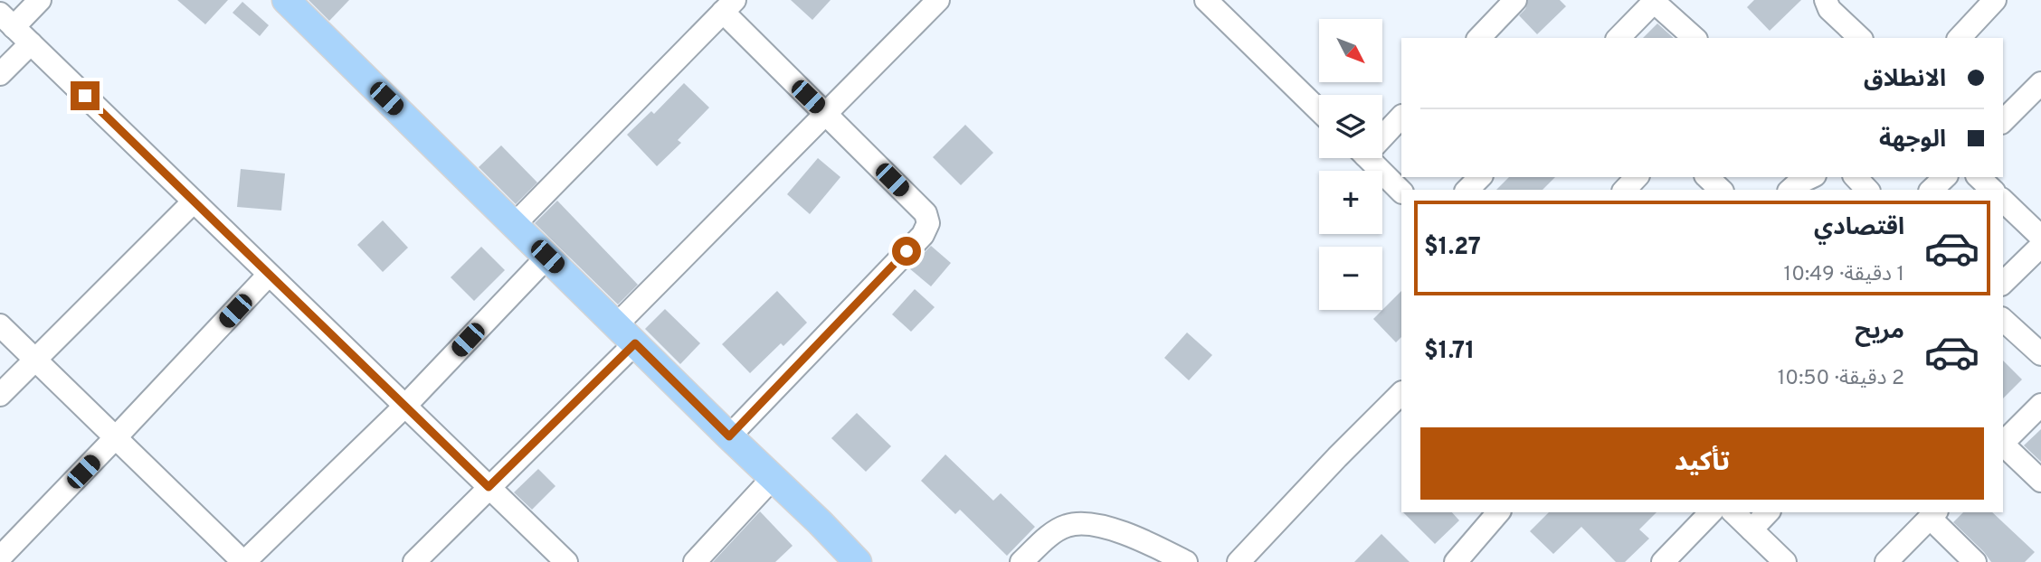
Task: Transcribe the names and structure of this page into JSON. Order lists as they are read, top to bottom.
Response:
{
  "north": "bottom right",
  "page": {
    "map_buttons": ["+", "−"],
    "banner": ["الانطلاق", "الوجهة"],
    "list": [
      {
        "name": "اقتصادي",
        "note": "1 دقيقة · 10:49",
        "value": "$1.27"
      },
      {
        "name": "مريح",
        "note": "2 دقيقة · 10:50",
        "value": "$1.71"
      }
    ],
    "buttons": "تأكيد"
  }
}
